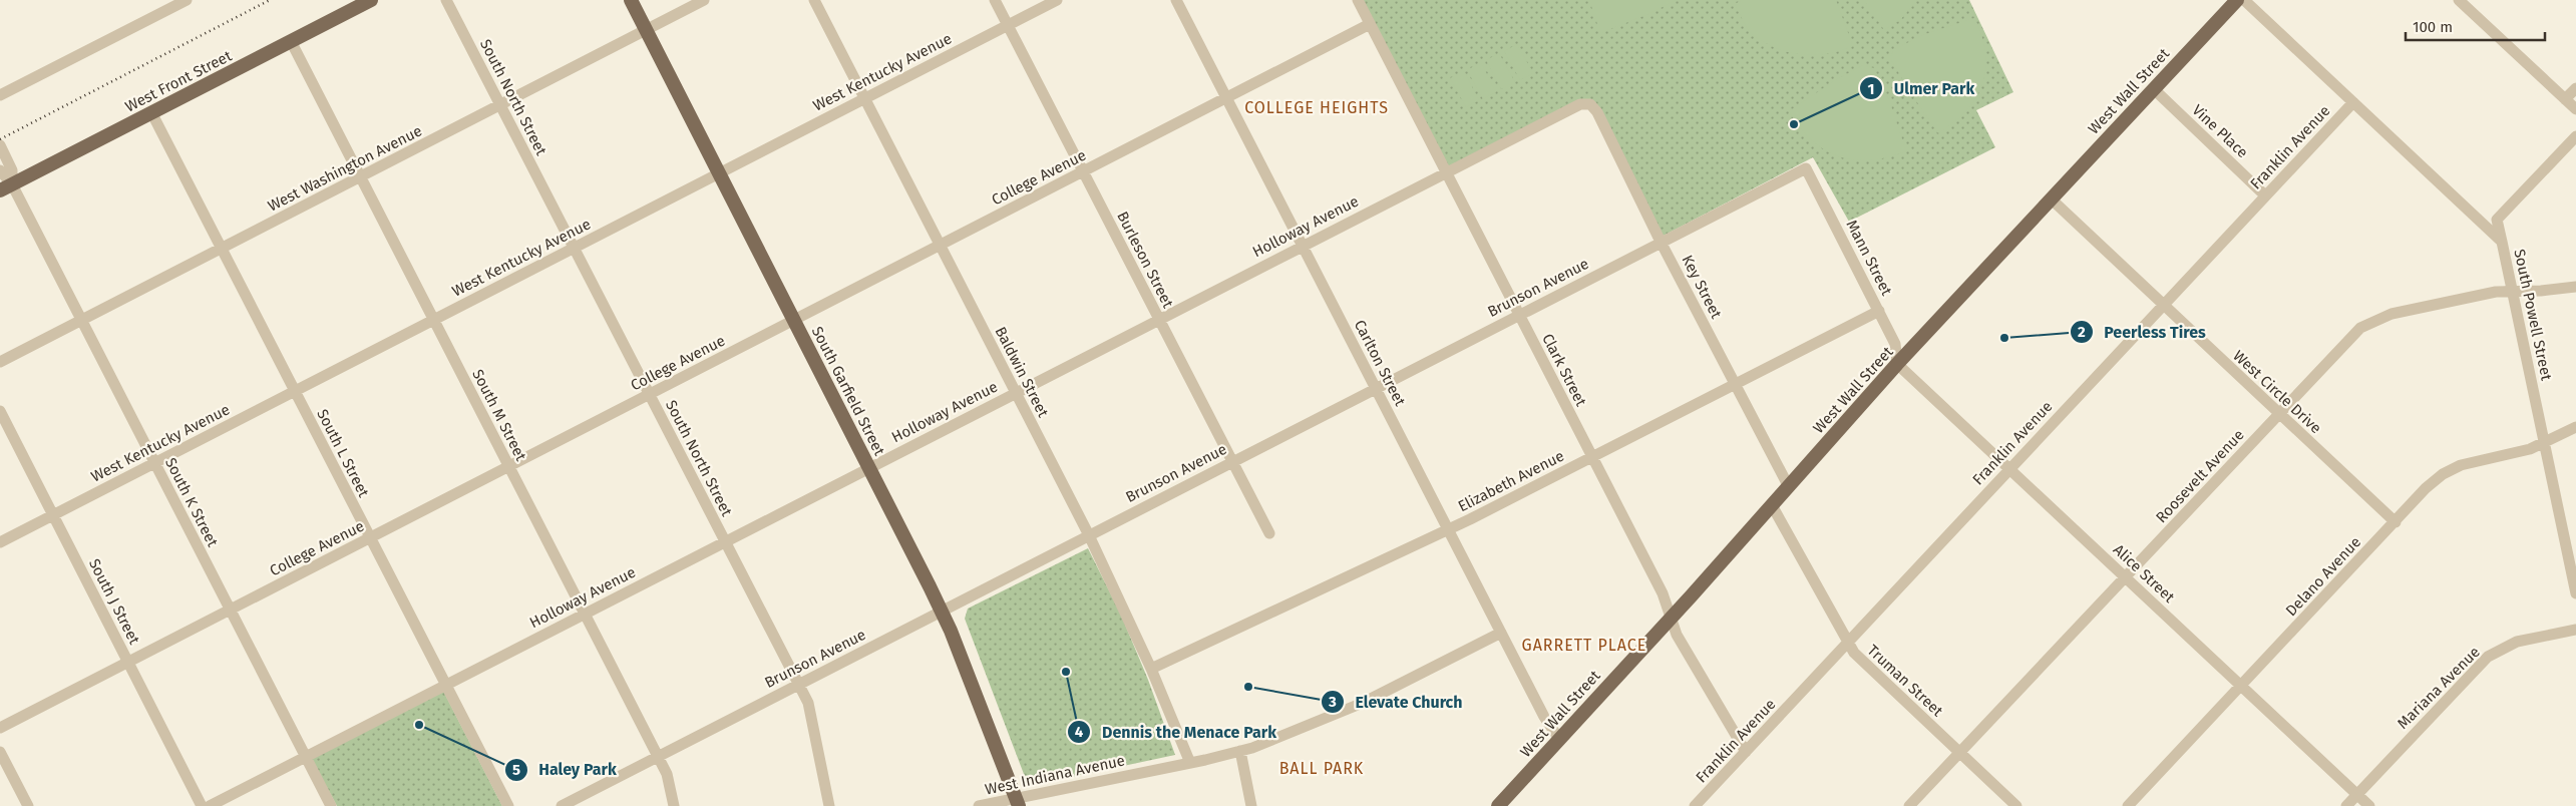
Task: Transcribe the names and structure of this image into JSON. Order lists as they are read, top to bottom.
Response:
{
  "streets": {
    "main road": ["West Front Street", "West Wall Street", "South Garfield Street"],
    "street": [
      "West Kentucky Avenue",
      "South North Street",
      "Vine Place",
      "Franklin Avenue",
      "West Washington Avenue",
      "College Avenue",
      "Holloway Avenue",
      "Mann Street",
      "Burleson Street",
      "Key Street",
      "Brunson Avenue",
      "South Powell Street",
      "Carlton Street",
      "Clark Street",
      "Baldwin Street",
      "West Circle Drive",
      "South M Street",
      "South L Street",
      "Roosevelt Avenue",
      "Elizabeth Avenue",
      "South K Street",
      "Alice Street",
      "Delano Avenue",
      "South J Street",
      "Truman Street",
      "Mariana Avenue",
      "West Indiana Avenue"
    ]
  },
  "crossings": [
    ["West Kentucky Avenue", "South North Street"],
    ["West Kentucky Avenue", "Burleson Street"],
    ["West Kentucky Avenue", "Baldwin Street"],
    ["West Kentucky Avenue", "South Garfield Street"],
    ["West Kentucky Avenue", "South M Street"],
    ["West Kentucky Avenue", "South L Street"],
    ["West Kentucky Avenue", "South K Street"],
    ["West Kentucky Avenue", "South J Street"],
    ["West Front Street", "South M Street"],
    ["West Front Street", "South L Street"],
    ["West Front Street", "South K Street"],
    ["West Wall Street", "Vine Place"],
    ["West Wall Street", "Mann Street"],
    ["West Wall Street", "Key Street"],
    ["West Wall Street", "Carlton Street"],
    ["West Wall Street", "Clark Street"],
    ["West Wall Street", "West Circle Drive"],
    ["West Wall Street", "Alice Street"],
    ["West Wall Street", "Truman Street"],
    ["South North Street", "West Washington Avenue"],
    ["South North Street", "College Avenue"],
    ["South North Street", "Holloway Avenue"],
    ["South North Street", "Brunson Avenue"],
    ["Vine Place", "Franklin Avenue"],
    ["Franklin Avenue", "South Powell Street"],
    ["Franklin Avenue", "Clark Street"],
    ["Franklin Avenue", "West Circle Drive"],
    ["Franklin Avenue", "Alice Street"],
    ["Franklin Avenue", "Truman Street"],
    ["West Washington Avenue", "South Garfield Street"],
    ["West Washington Avenue", "South M Street"],
    ["West Washington Avenue", "South L Street"],
    ["West Washington Avenue", "South K Street"],
    ["College Avenue", "Burleson Street"],
    ["College Avenue", "Carlton Street"],
    ["College Avenue", "Clark Street"],
    ["College Avenue", "Baldwin Street"],
    ["College Avenue", "South Garfield Street"],
    ["College Avenue", "South M Street"],
    ["College Avenue", "South L Street"],
    ["College Avenue", "South K Street"],
    ["College Avenue", "South J Street"],
    ["Holloway Avenue", "Burleson Street"],
    ["Holloway Avenue", "Key Street"],
    ["Holloway Avenue", "Carlton Street"],
    ["Holloway Avenue", "Clark Street"],
    ["Holloway Avenue", "Baldwin Street"],
    ["Holloway Avenue", "South Garfield Street"],
    ["Holloway Avenue", "South M Street"],
    ["Holloway Avenue", "South L Street"],
    ["Holloway Avenue", "South K Street"],
    ["Mann Street", "Brunson Avenue"],
    ["Mann Street", "Elizabeth Avenue"],
    ["Mann Street", "Alice Street"],
    ["Burleson Street", "Brunson Avenue"],
    ["Key Street", "Brunson Avenue"],
    ["Key Street", "Elizabeth Avenue"],
    ["Brunson Avenue", "Carlton Street"],
    ["Brunson Avenue", "Clark Street"],
    ["Brunson Avenue", "Baldwin Street"],
    ["Brunson Avenue", "South Garfield Street"],
    ["Brunson Avenue", "South M Street"],
    ["South Powell Street", "Roosevelt Avenue"],
    ["South Powell Street", "Delano Avenue"],
    ["Carlton Street", "Elizabeth Avenue"],
    ["Carlton Street", "West Indiana Avenue"],
    ["Clark Street", "Elizabeth Avenue"],
    ["Baldwin Street", "Elizabeth Avenue"],
    ["Baldwin Street", "West Indiana Avenue"],
    ["South Garfield Street", "West Indiana Avenue"],
    ["West Circle Drive", "Roosevelt Avenue"],
    ["West Circle Drive", "Delano Avenue"],
    ["Roosevelt Avenue", "Alice Street"],
    ["Roosevelt Avenue", "Truman Street"],
    ["Alice Street", "Delano Avenue"],
    ["Alice Street", "Mariana Avenue"]
  ],
  "districts": ["COLLEGE HEIGHTS", "GARRETT PLACE", "BALL PARK"],
  "places": [
    "Ulmer Park",
    "Peerless Tires",
    "Dennis the Menace Park",
    "Elevate Church",
    "Haley Park"
  ],
  "scale_bar": "100 m"
}
